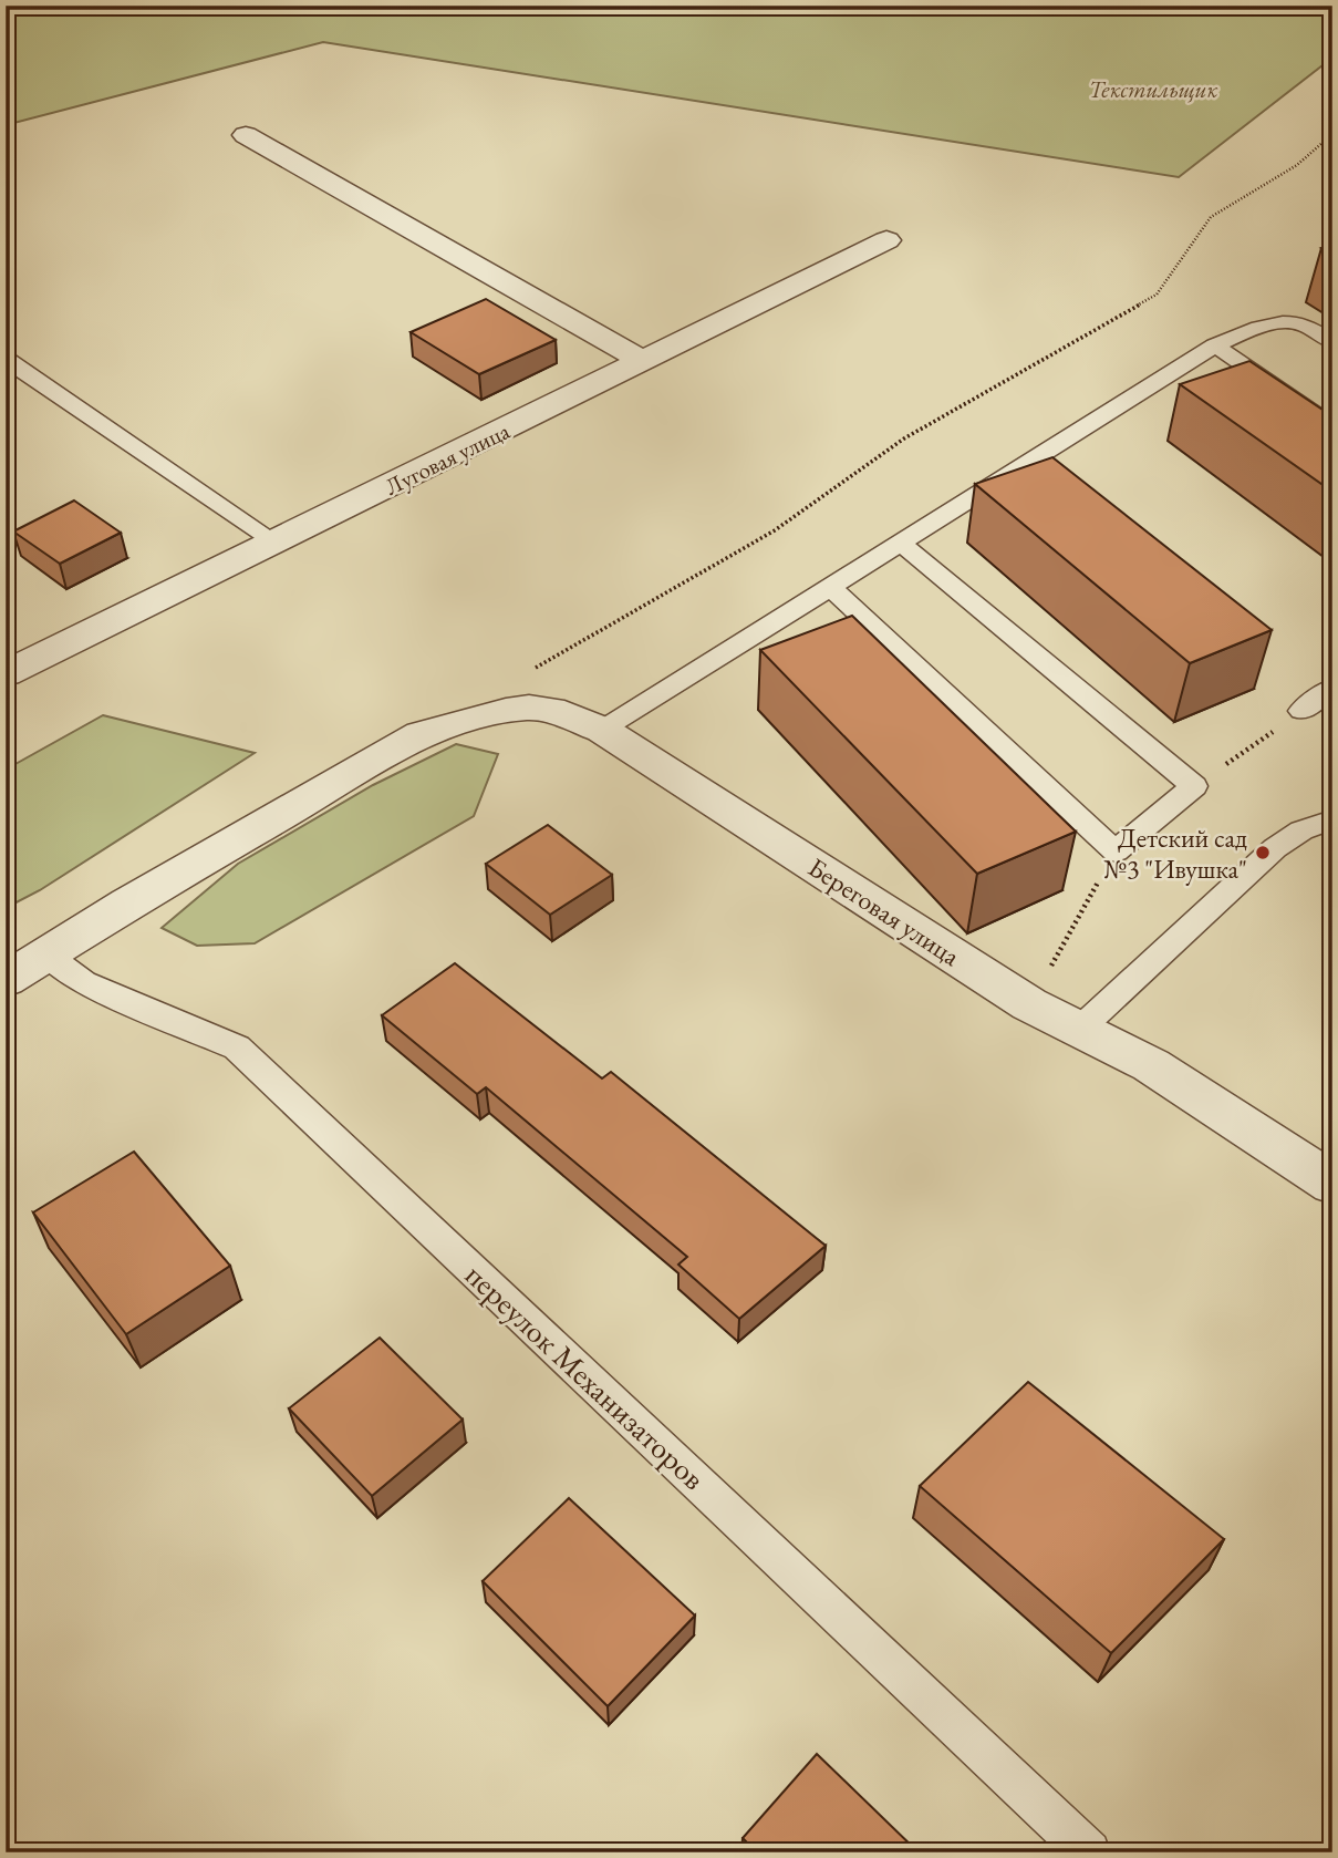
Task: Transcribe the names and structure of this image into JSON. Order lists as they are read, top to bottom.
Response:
{
  "streets": {
    "street": ["Луговая улица", "Береговая улица"],
    "lane": ["переулок Механизаторов"]
  },
  "crossings": [
    ["Береговая улица", "переулок Механизаторов"]
  ],
  "parks": ["Текстильщик"],
  "places": ["Детский сад №3 \"Ивушка\""]
}
